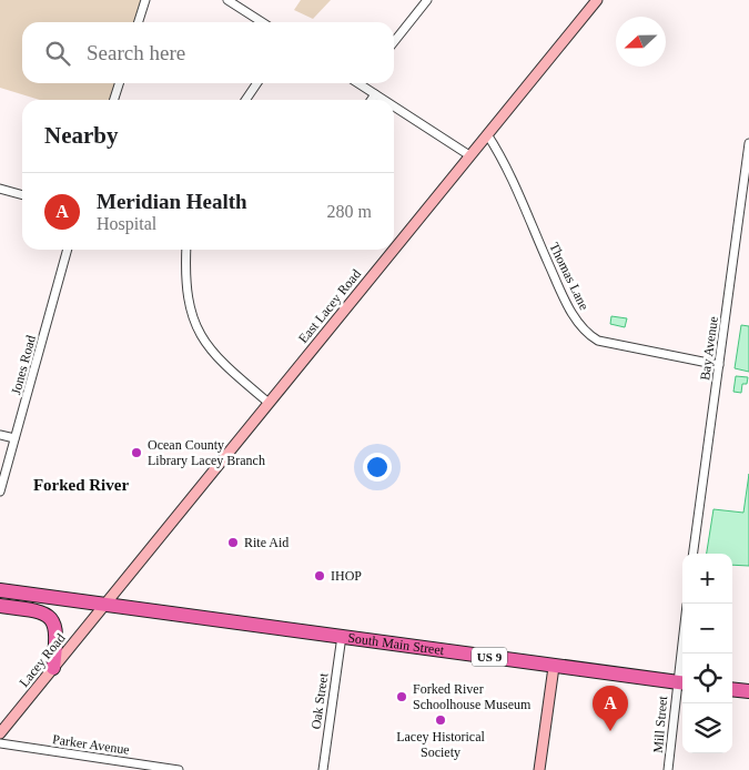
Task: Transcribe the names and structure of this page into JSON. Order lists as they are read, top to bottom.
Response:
{
  "streets": {
    "highway": ["South Main Street", "US 9"],
    "street": [
      "Thomas Lane",
      "East Lacey Road",
      "Bay Avenue",
      "Jones Road",
      "Lacey Road",
      "Oak Street",
      "Mill Street",
      "Parker Avenue"
    ]
  },
  "crossings": [
    ["Thomas Lane", "East Lacey Road"],
    ["Thomas Lane", "Bay Avenue"],
    ["East Lacey Road", "South Main Street"],
    ["East Lacey Road", "US 9"],
    ["East Lacey Road", "Lacey Road"],
    ["South Main Street", "US 9"],
    ["South Main Street", "Lacey Road"],
    ["South Main Street", "Oak Street"],
    ["South Main Street", "Mill Street"],
    ["US 9", "Lacey Road"]
  ],
  "districts": ["Forked River"],
  "places": [
    "Ocean County Library Lacey Branch",
    "Rite Aid",
    "IHOP",
    "Forked River Schoolhouse Museum",
    "Lacey Historical Society"
  ],
  "north": "left",
  "page": {
    "search": "Search here",
    "heading": "Nearby",
    "list": [
      {
        "mark": "A",
        "name": "Meridian Health",
        "note": "Hospital",
        "value": "280 m"
      }
    ],
    "map_buttons": ["+", "−"],
    "pins": "A"
  }
}
